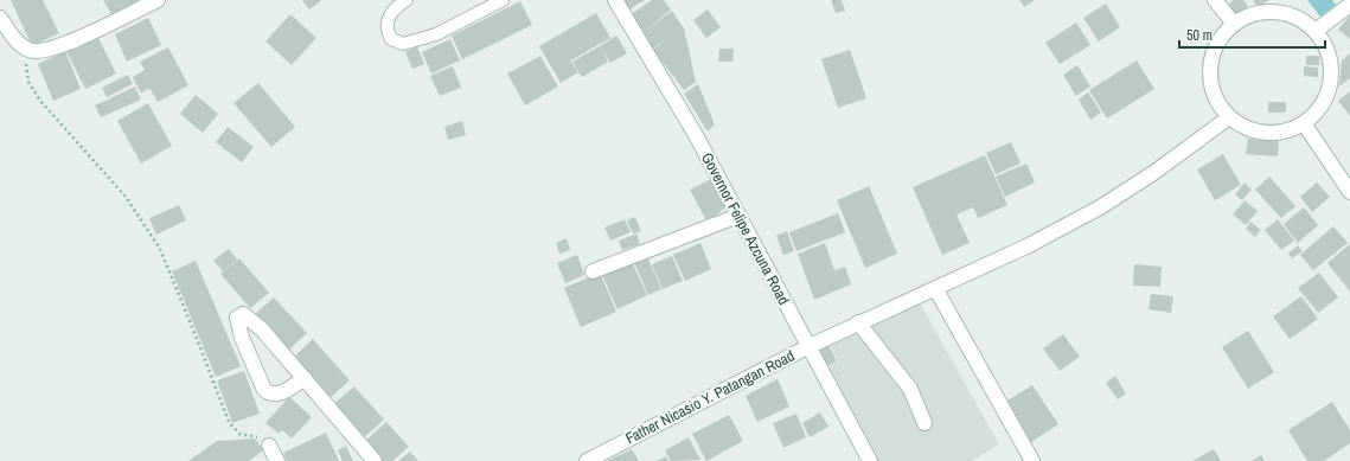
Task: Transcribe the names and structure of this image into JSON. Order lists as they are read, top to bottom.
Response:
{
  "streets": {
    "street": ["Governor Felipe Azcuna Road", "Father Nicasio Y. Patangan Road"]
  },
  "crossings": [
    ["Governor Felipe Azcuna Road", "Father Nicasio Y. Patangan Road"]
  ],
  "scale_bar": "50 m"
}
